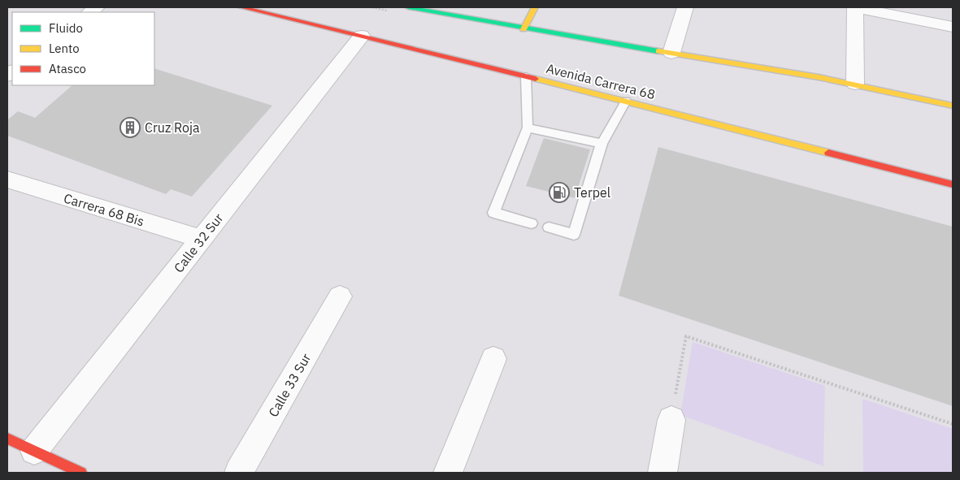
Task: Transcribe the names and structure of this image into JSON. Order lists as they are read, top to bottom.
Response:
{
  "streets": {
    "main road": ["Avenida Carrera 68"],
    "street": ["Carrera 68 Bis", "Calle 32 Sur", "Calle 33 Sur"]
  },
  "crossings": [
    ["Avenida Carrera 68", "Calle 32 Sur"],
    ["Carrera 68 Bis", "Calle 32 Sur"]
  ],
  "places": {
    "building": ["Cruz Roja"],
    "fuel station": ["Terpel"]
  },
  "legend": ["Fluido", "Lento", "Atasco"]
}
